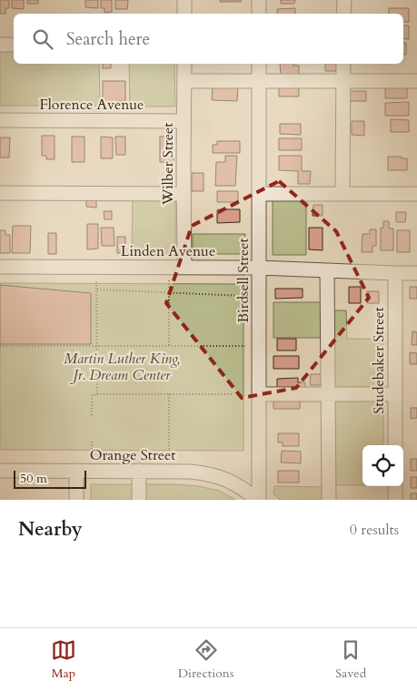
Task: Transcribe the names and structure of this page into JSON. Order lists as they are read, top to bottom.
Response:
{
  "streets": {
    "street": [
      "Florence Avenue",
      "Wilber Street",
      "Linden Avenue",
      "Birdsell Street",
      "Studebaker Street",
      "Orange Street"
    ]
  },
  "crossings": [
    ["Florence Avenue", "Wilber Street"],
    ["Wilber Street", "Linden Avenue"],
    ["Linden Avenue", "Birdsell Street"],
    ["Linden Avenue", "Studebaker Street"],
    ["Birdsell Street", "Orange Street"]
  ],
  "parks": ["Martin Luther King, Jr. Dream Center"],
  "scale_bar": "50 m",
  "page": {
    "search": "Search here",
    "scale": "50 m",
    "heading": ["Nearby", "0 results"],
    "nav": ["Map", "Directions", "Saved"]
  }
}
